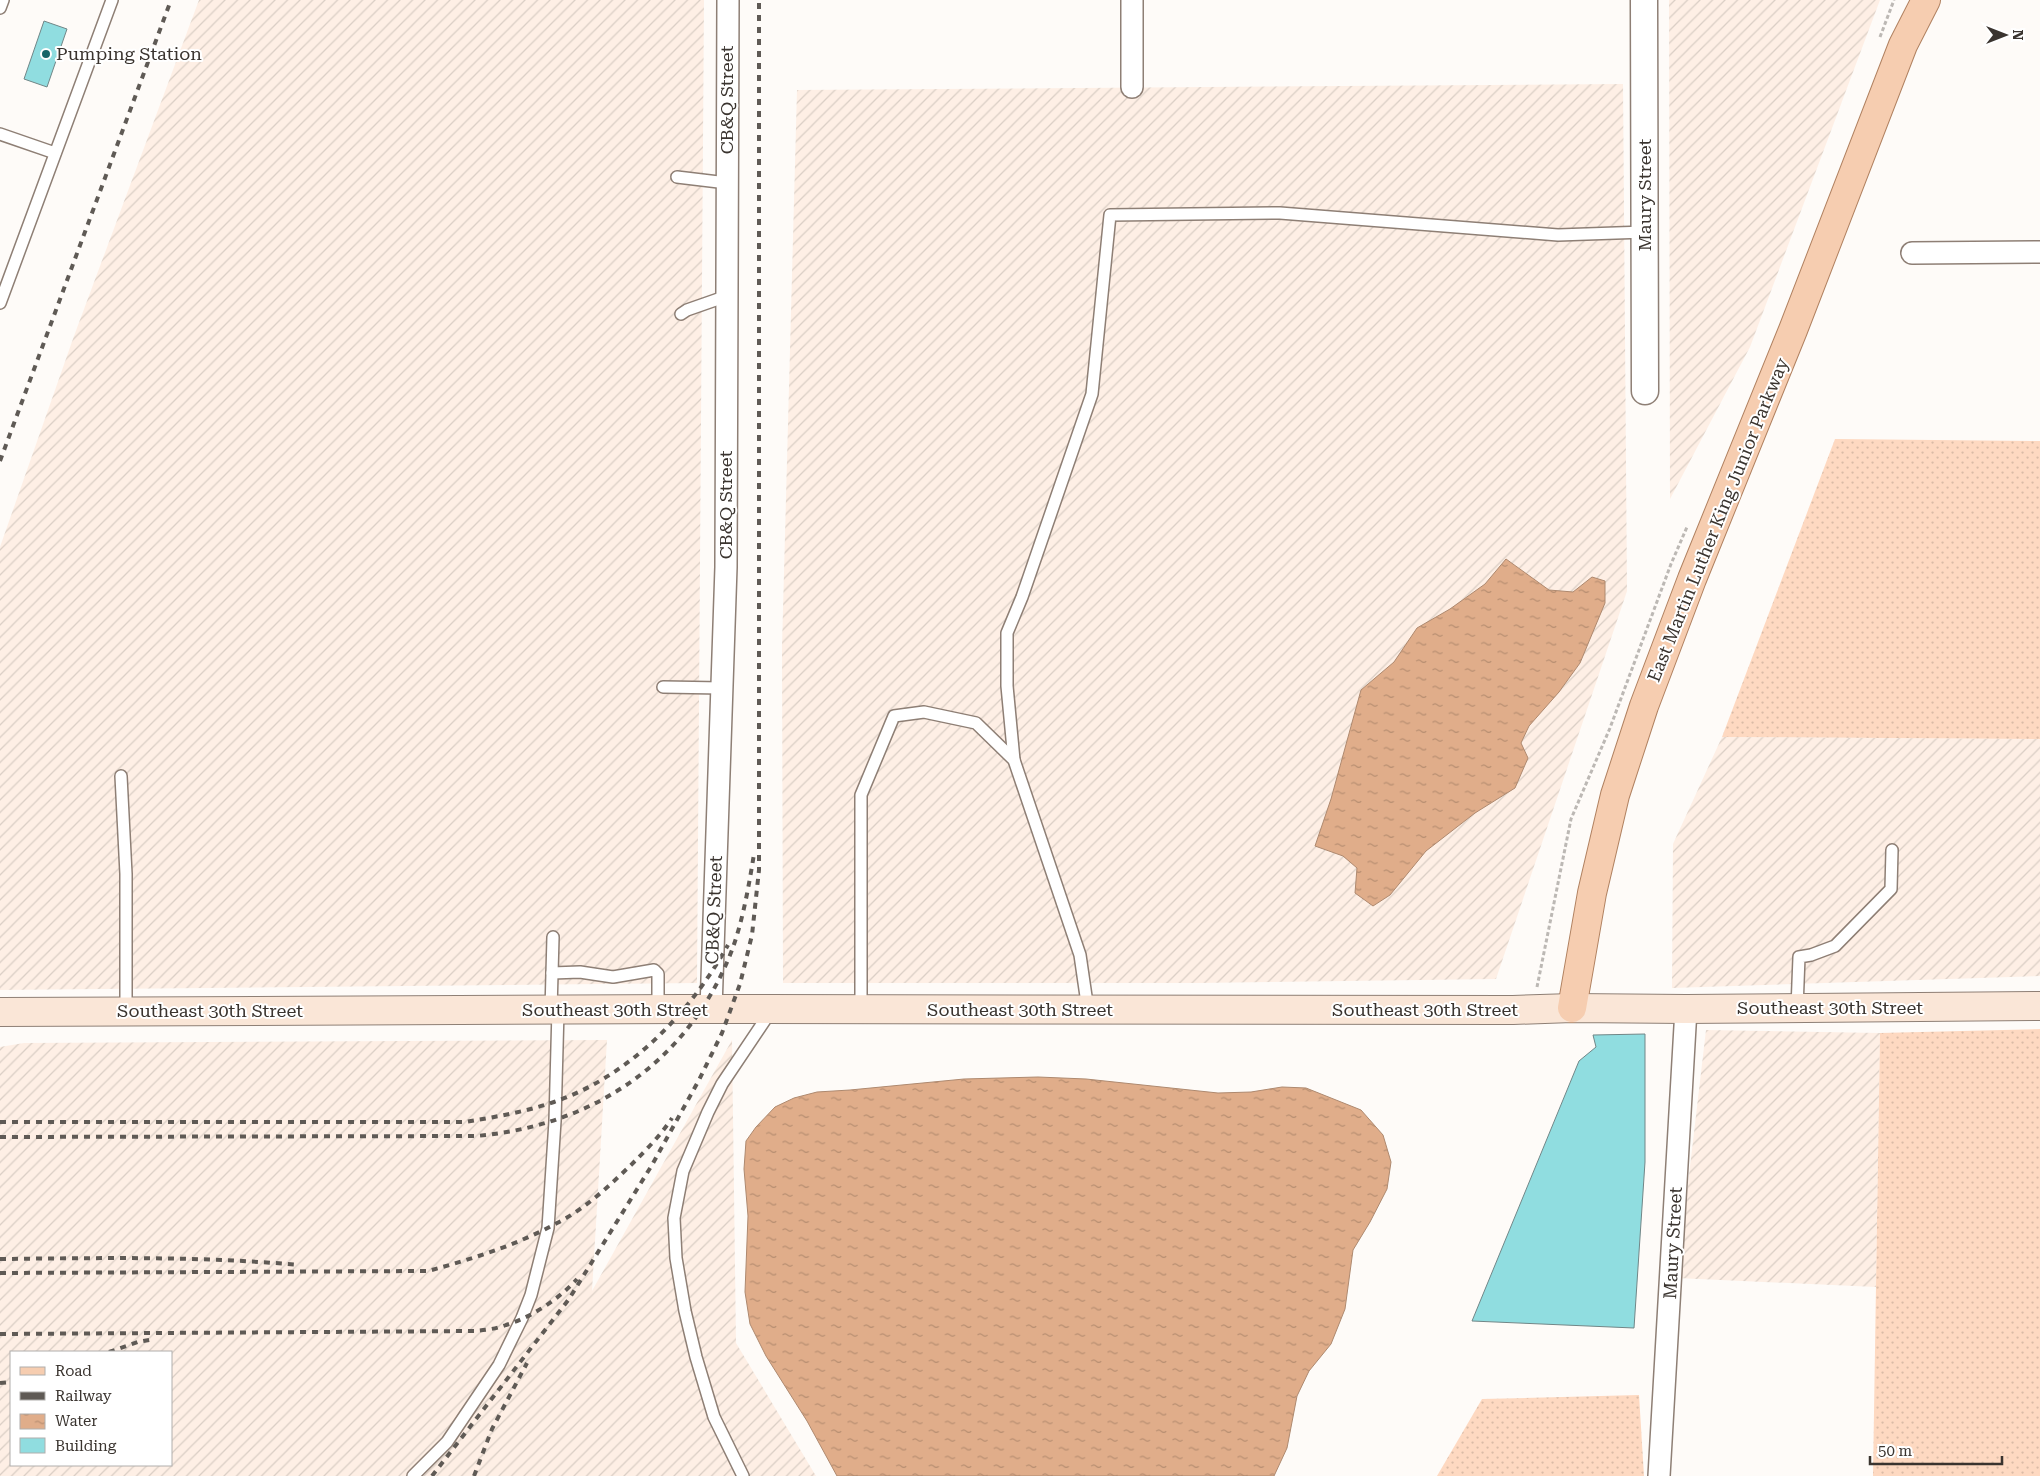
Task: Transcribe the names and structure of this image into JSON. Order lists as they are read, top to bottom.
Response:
{
  "streets": {
    "main road": ["East Martin Luther King Junior Parkway", "Southeast 30th Street"],
    "street": ["CB&Q Street", "Maury Street"]
  },
  "crossings": [
    ["CB&Q Street", "Southeast 30th Street"],
    ["Maury Street", "Southeast 30th Street"],
    ["East Martin Luther King Junior Parkway", "Southeast 30th Street"]
  ],
  "places": ["Pumping Station"],
  "legend": [
    "Road",
    "Railway",
    "Water",
    "Building"
  ],
  "scale_bar": "50 m",
  "north": "right"
}
